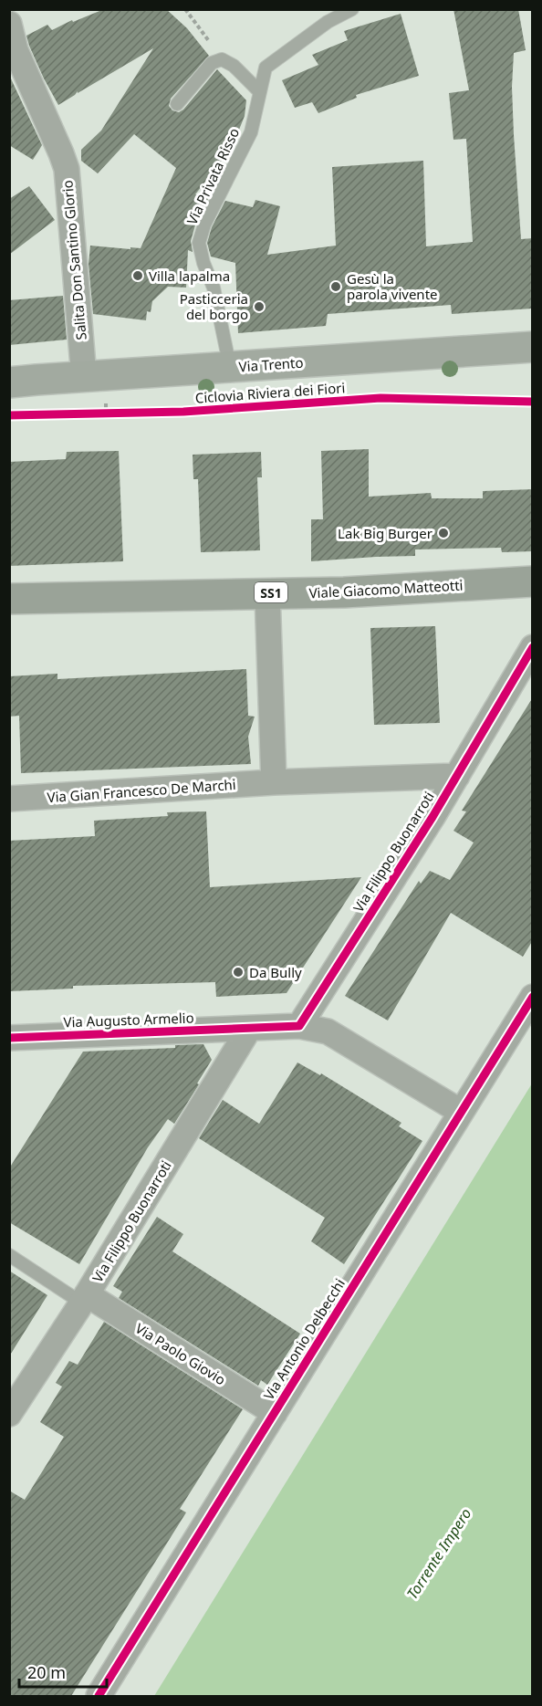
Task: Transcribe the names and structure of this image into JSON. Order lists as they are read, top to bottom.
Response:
{
  "streets": {
    "main road": ["Via Trento", "Viale Giacomo Matteotti", "SS1"],
    "street": [
      "Salita Don Santino Glorio",
      "Via Gian Francesco De Marchi",
      "Via Filippo Buonarroti",
      "Via Augusto Armelio",
      "Via Antonio Delbecchi",
      "Via Paolo Giovio"
    ],
    "lane": ["Via Privata Risso"],
    "cycle path": ["Ciclovia Riviera dei Fiori"]
  },
  "crossings": [
    ["Via Privata Risso", "Via Trento"],
    ["Salita Don Santino Glorio", "Via Trento"],
    ["Via Gian Francesco De Marchi", "Via Filippo Buonarroti"],
    ["Via Filippo Buonarroti", "Via Augusto Armelio"],
    ["Via Filippo Buonarroti", "Via Paolo Giovio"],
    ["Via Antonio Delbecchi", "Via Paolo Giovio"]
  ],
  "water": ["Torrente Impero"],
  "places": [
    "Villa lapalma",
    "Gesù la parola vivente",
    "Pasticceria del borgo",
    "Lak Big Burger",
    "Da Bully"
  ],
  "scale_bar": "20 m"
}
